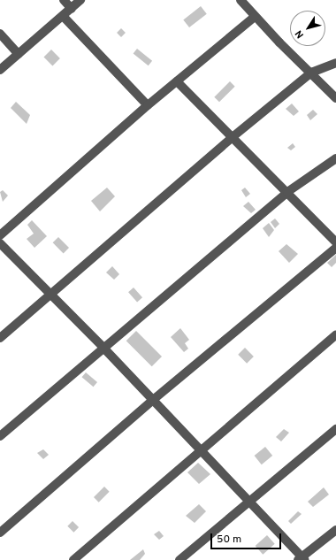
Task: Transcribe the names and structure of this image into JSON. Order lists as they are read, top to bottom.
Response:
{
  "scale_bar": "50 m",
  "north": "bottom left"
}
